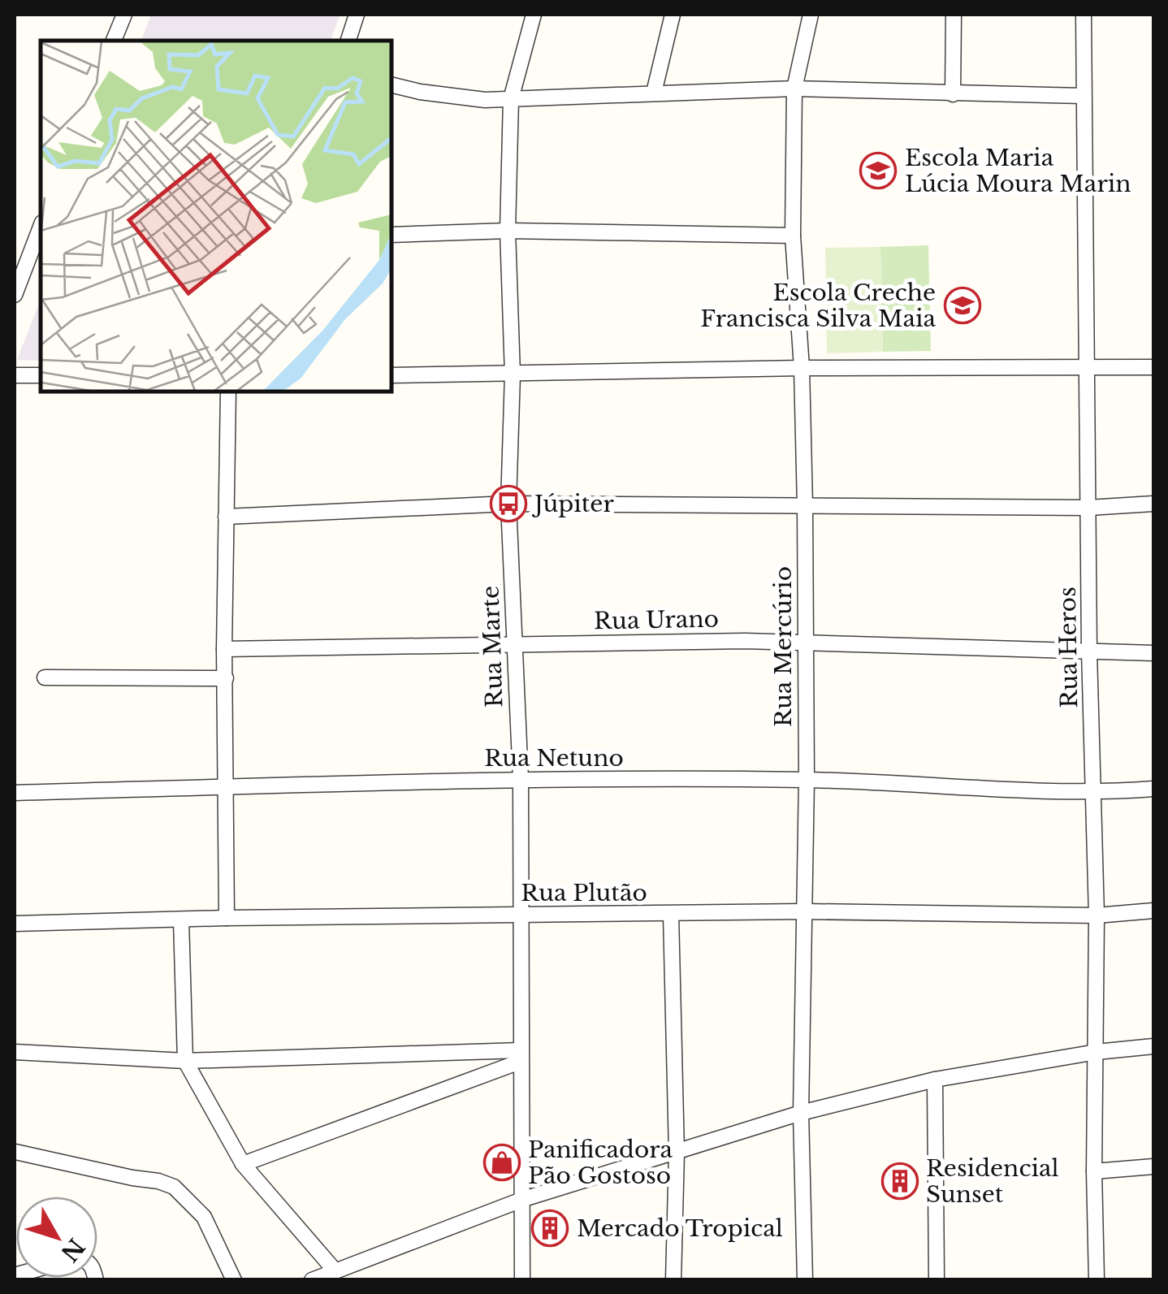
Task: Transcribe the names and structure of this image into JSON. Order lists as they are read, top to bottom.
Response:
{
  "streets": {
    "street": [
      "Rua Urano",
      "Rua Marte",
      "Rua Mercúrio",
      "Rua Heros",
      "Rua Netuno",
      "Rua Plutão"
    ]
  },
  "crossings": [
    ["Rua Urano", "Rua Marte"],
    ["Rua Urano", "Rua Mercúrio"],
    ["Rua Urano", "Rua Heros"],
    ["Rua Marte", "Rua Netuno"],
    ["Rua Marte", "Rua Plutão"],
    ["Rua Mercúrio", "Rua Netuno"],
    ["Rua Mercúrio", "Rua Plutão"],
    ["Rua Heros", "Rua Netuno"],
    ["Rua Heros", "Rua Plutão"]
  ],
  "places": {
    "school or university": ["Escola Maria Lúcia Moura Marin", "Escola Creche Francisca Silva Maia"],
    "bus stop": ["Júpiter"],
    "shop": ["Panificadora Pão Gostoso"],
    "building": ["Residencial Sunset", "Mercado Tropical"]
  },
  "north": "bottom right"
}
